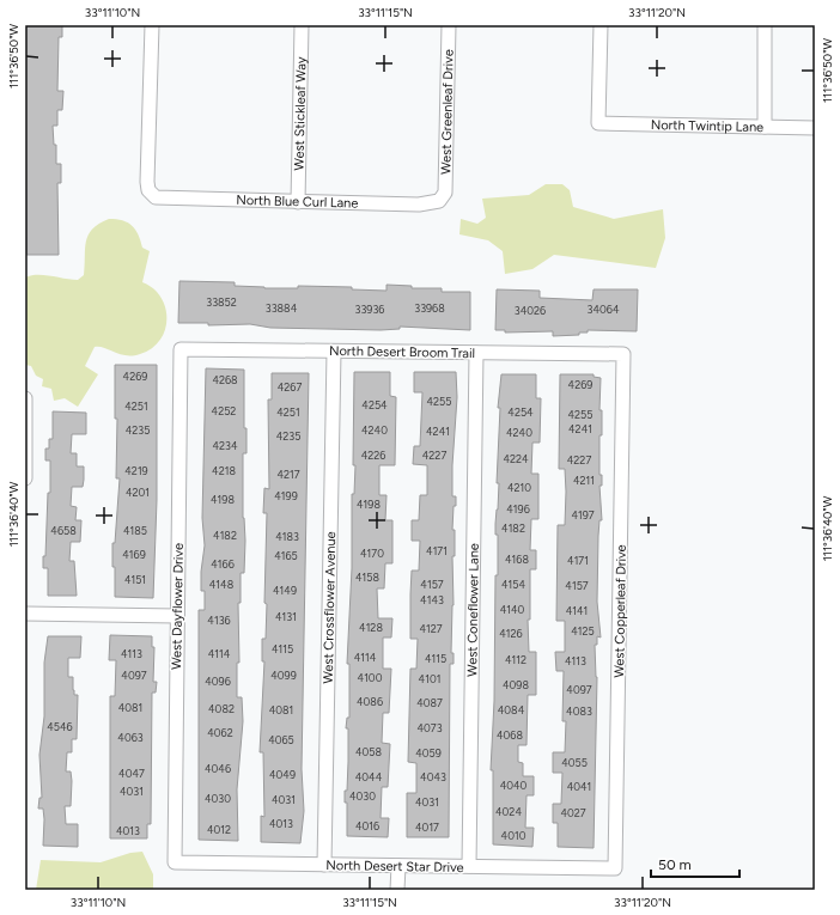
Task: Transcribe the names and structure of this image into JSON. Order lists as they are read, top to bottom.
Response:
{
  "streets": {
    "street": [
      "West Greenleaf Drive",
      "West Stickleaf Way",
      "North Twintip Lane",
      "North Blue Curl Lane",
      "North Desert Broom Trail",
      "West Dayflower Drive",
      "West Crossflower Avenue",
      "West Coneflower Lane",
      "West Copperleaf Drive",
      "North Desert Star Drive"
    ]
  },
  "crossings": [
    ["West Greenleaf Drive", "North Blue Curl Lane"],
    ["West Stickleaf Way", "North Blue Curl Lane"],
    ["North Desert Broom Trail", "West Dayflower Drive"],
    ["North Desert Broom Trail", "West Crossflower Avenue"],
    ["North Desert Broom Trail", "West Coneflower Lane"],
    ["North Desert Broom Trail", "West Copperleaf Drive"],
    ["West Dayflower Drive", "North Desert Star Drive"],
    ["West Crossflower Avenue", "North Desert Star Drive"],
    ["West Coneflower Lane", "North Desert Star Drive"],
    ["West Copperleaf Drive", "North Desert Star Drive"]
  ],
  "house_numbers": [
    "33852",
    "33884",
    "33968",
    "33936",
    "34064",
    "34026",
    "4269",
    "4268",
    "4269",
    "4267",
    "4255",
    "4254",
    "4251",
    "4252",
    "4251",
    "4254",
    "4255",
    "4241",
    "4235",
    "4240",
    "4241",
    "4240",
    "4235",
    "4234",
    "4226",
    "4227",
    "4224",
    "4227",
    "4219",
    "4218",
    "4217",
    "4211",
    "4210",
    "4201",
    "4199",
    "4198",
    "4198",
    "4196",
    "4197",
    "4182",
    "4658",
    "4185",
    "4182",
    "4183",
    "4171",
    "4170",
    "4169",
    "4165",
    "4168",
    "4171",
    "4166",
    "4158",
    "4151",
    "4148",
    "4157",
    "4154",
    "4157",
    "4149",
    "4143",
    "4140",
    "4141",
    "4131",
    "4136",
    "4128",
    "4127",
    "4125",
    "4126",
    "4115",
    "4113",
    "4114",
    "4114",
    "4115",
    "4112",
    "4113",
    "4097",
    "4099",
    "4100",
    "4101",
    "4096",
    "4098",
    "4097",
    "4086",
    "4087",
    "4081",
    "4082",
    "4081",
    "4084",
    "4083",
    "4546",
    "4073",
    "4062",
    "4068",
    "4063",
    "4065",
    "4058",
    "4059",
    "4055",
    "4046",
    "4047",
    "4049",
    "4044",
    "4043",
    "4040",
    "4041",
    "4031",
    "4030",
    "4030",
    "4031",
    "4031",
    "4024",
    "4027",
    "4013",
    "4016",
    "4017",
    "4012",
    "4013",
    "4010"
  ],
  "scale_bar": "50 m",
  "coordinates": [
    "33°11'10\"N",
    "33°11'15\"N",
    "33°11'20\"N",
    "111°36'50\"W",
    "111°36'40\"W"
  ]
}
